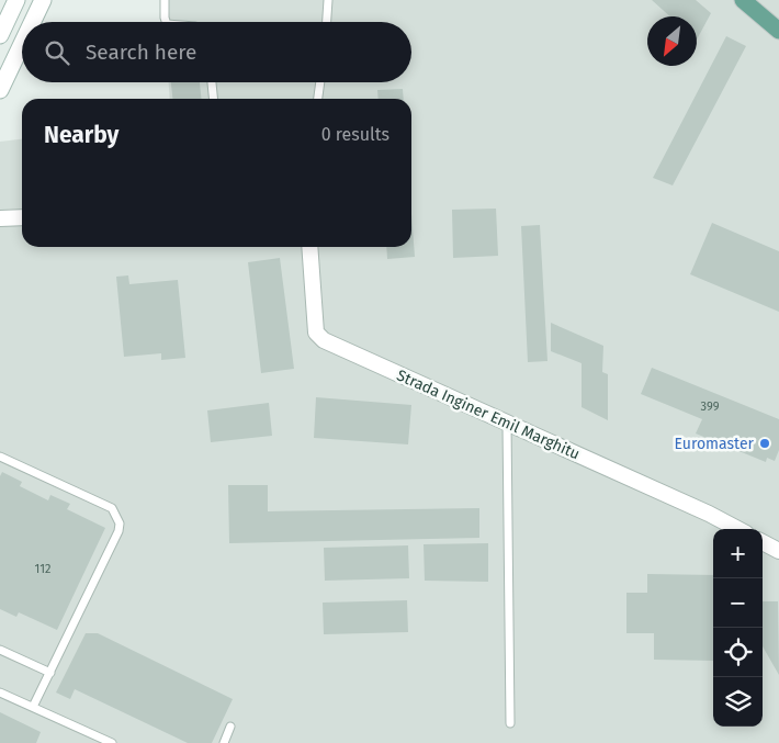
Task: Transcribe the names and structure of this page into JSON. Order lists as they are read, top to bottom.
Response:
{
  "streets": {
    "street": ["Strada Inginer Emil Marghitu"]
  },
  "places": ["Euromaster"],
  "house_numbers": ["399", "112"],
  "north": "bottom left",
  "page": {
    "search": "Search here",
    "heading": ["Nearby", "0 results"],
    "map_buttons": ["+", "−"]
  }
}
